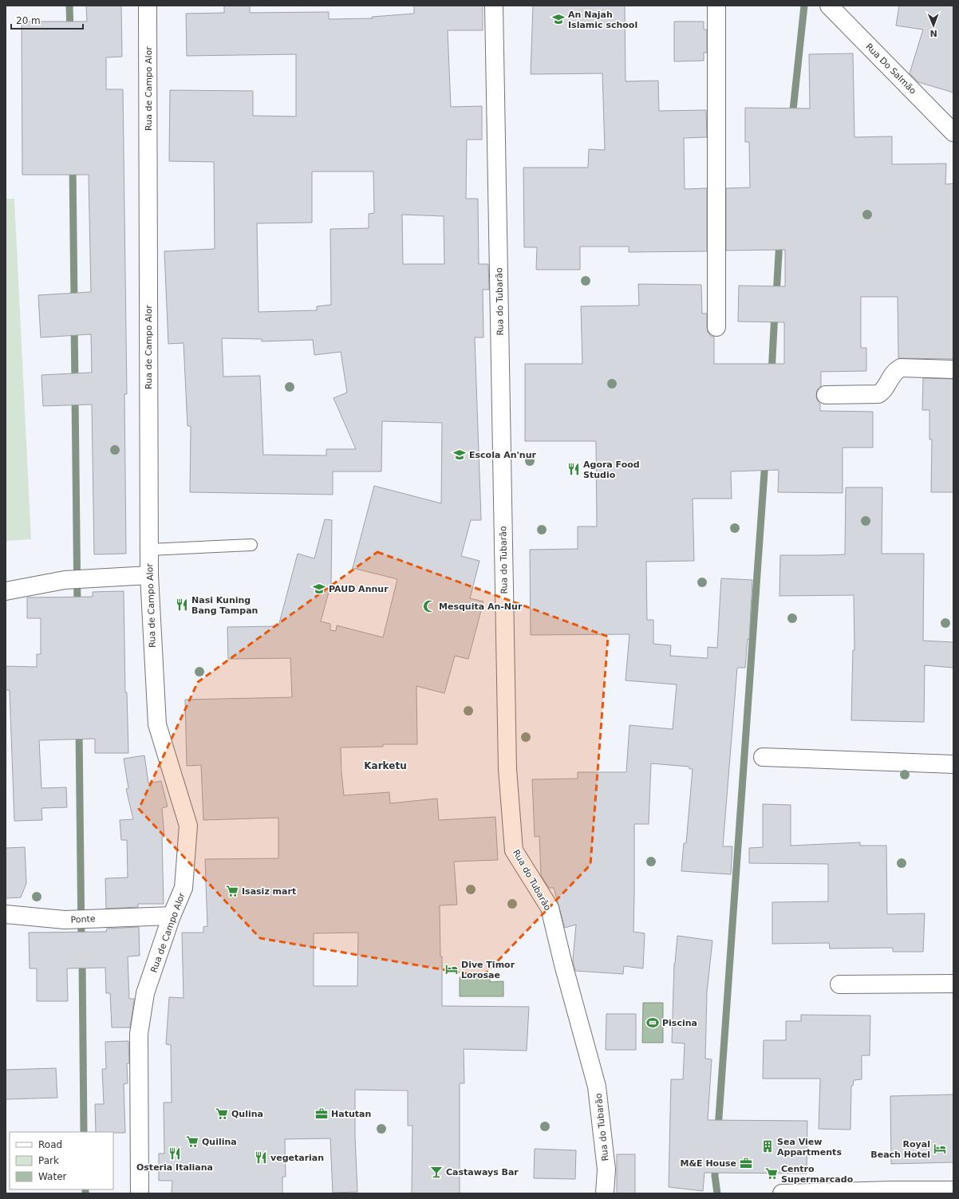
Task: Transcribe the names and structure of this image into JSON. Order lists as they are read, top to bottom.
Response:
{
  "streets": {
    "street": [
      "Rua Do Salmão",
      "Rua de Campo Alor",
      "Rua do Tubarão",
      "Ponte"
    ]
  },
  "crossings": [
    ["Rua de Campo Alor", "Ponte"]
  ],
  "districts": ["Karketu"],
  "places": {
    "school or university": ["An Najah Islamic school", "Escola An'nur", "PAUD Annur"],
    "restaurant": [
      "Agora Food Studio",
      "Nasi Kuning Bang Tampan",
      "Osteria Italiana",
      "vegetarian"
    ],
    "mosque": ["Mesquita An-Nur"],
    "supermarket": [
      "Isasiz mart",
      "Qulina",
      "Quilina",
      "Centro Supermarcado"
    ],
    "hotel": ["Dive Timor Lorosae", "Royal Beach Hotel"],
    "sports": ["Piscina"],
    "office": ["Hatutan", "M&E House"],
    "building": ["Sea View Appartments"],
    "bar": ["Castaways Bar"]
  },
  "legend": ["Road", "Park", "Water"],
  "scale_bar": "20 m",
  "north": "bottom"
}
